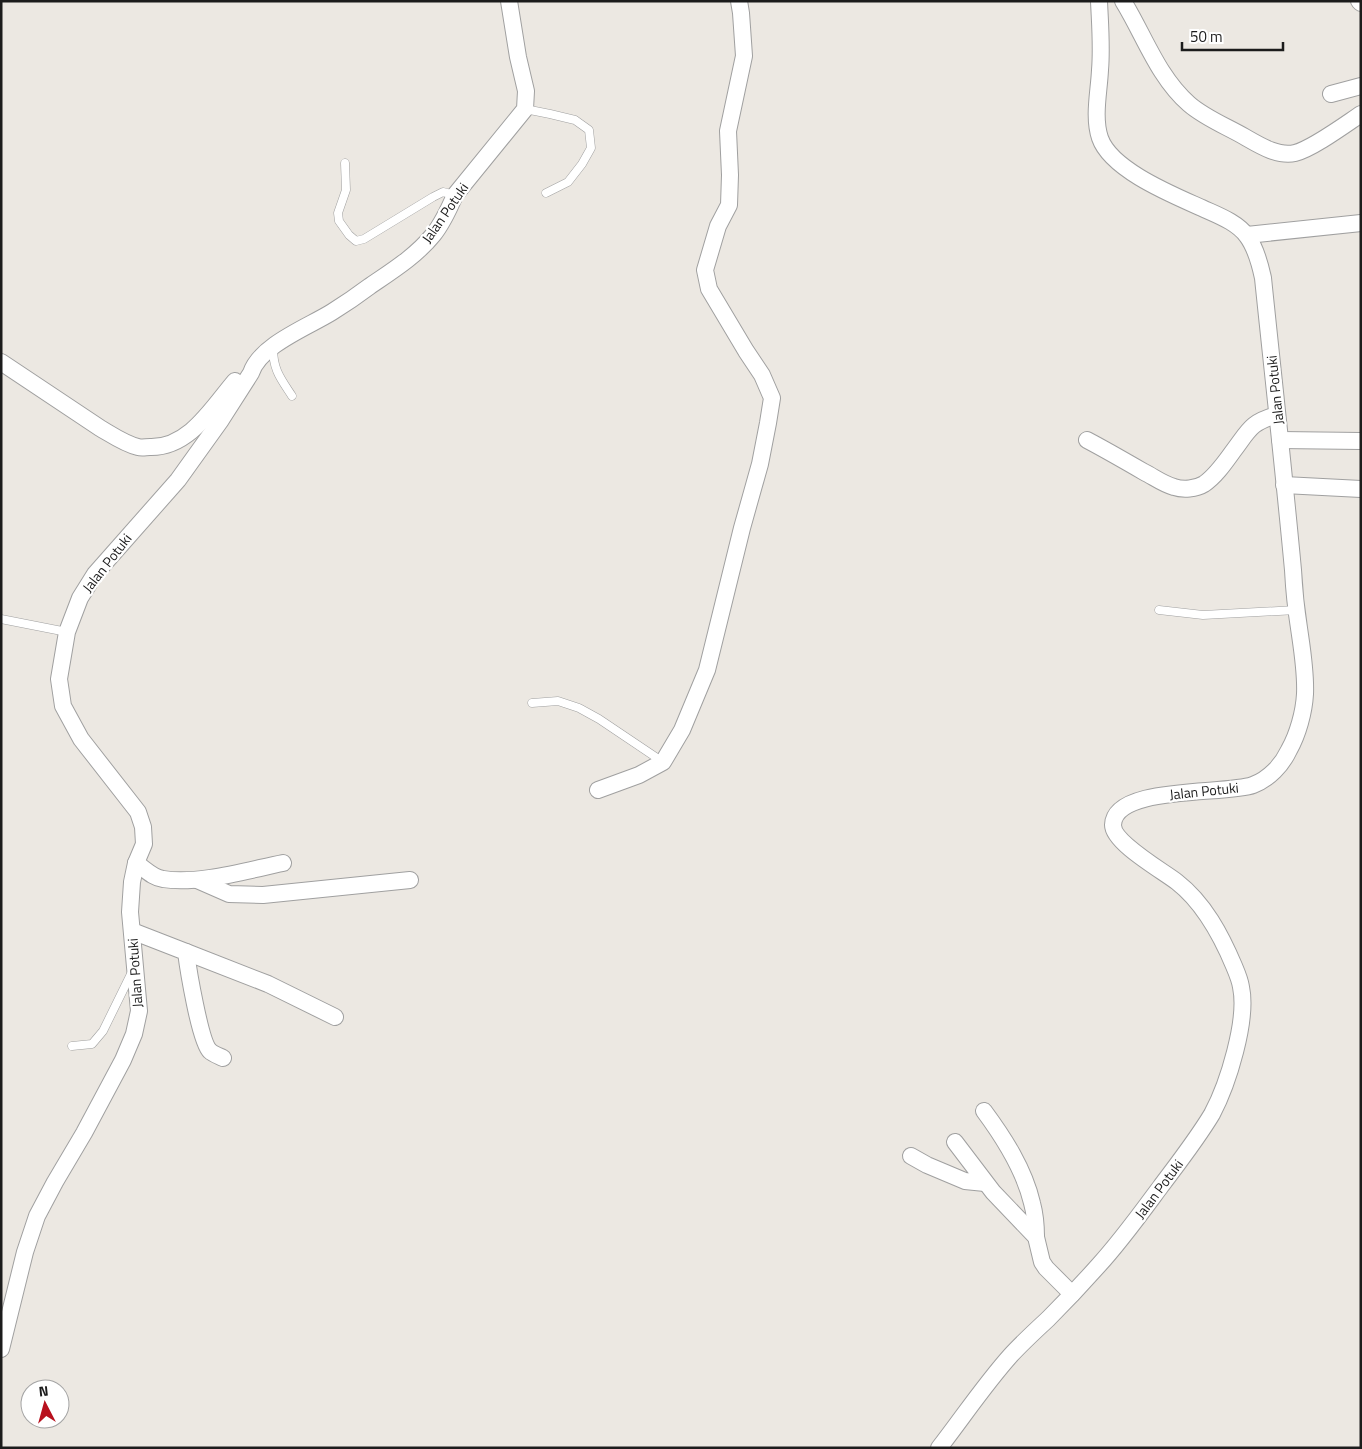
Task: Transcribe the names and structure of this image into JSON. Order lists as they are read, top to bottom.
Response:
{
  "streets": {
    "street": ["Jalan Potuki"]
  },
  "scale_bar": "50 m",
  "north": "top"
}
